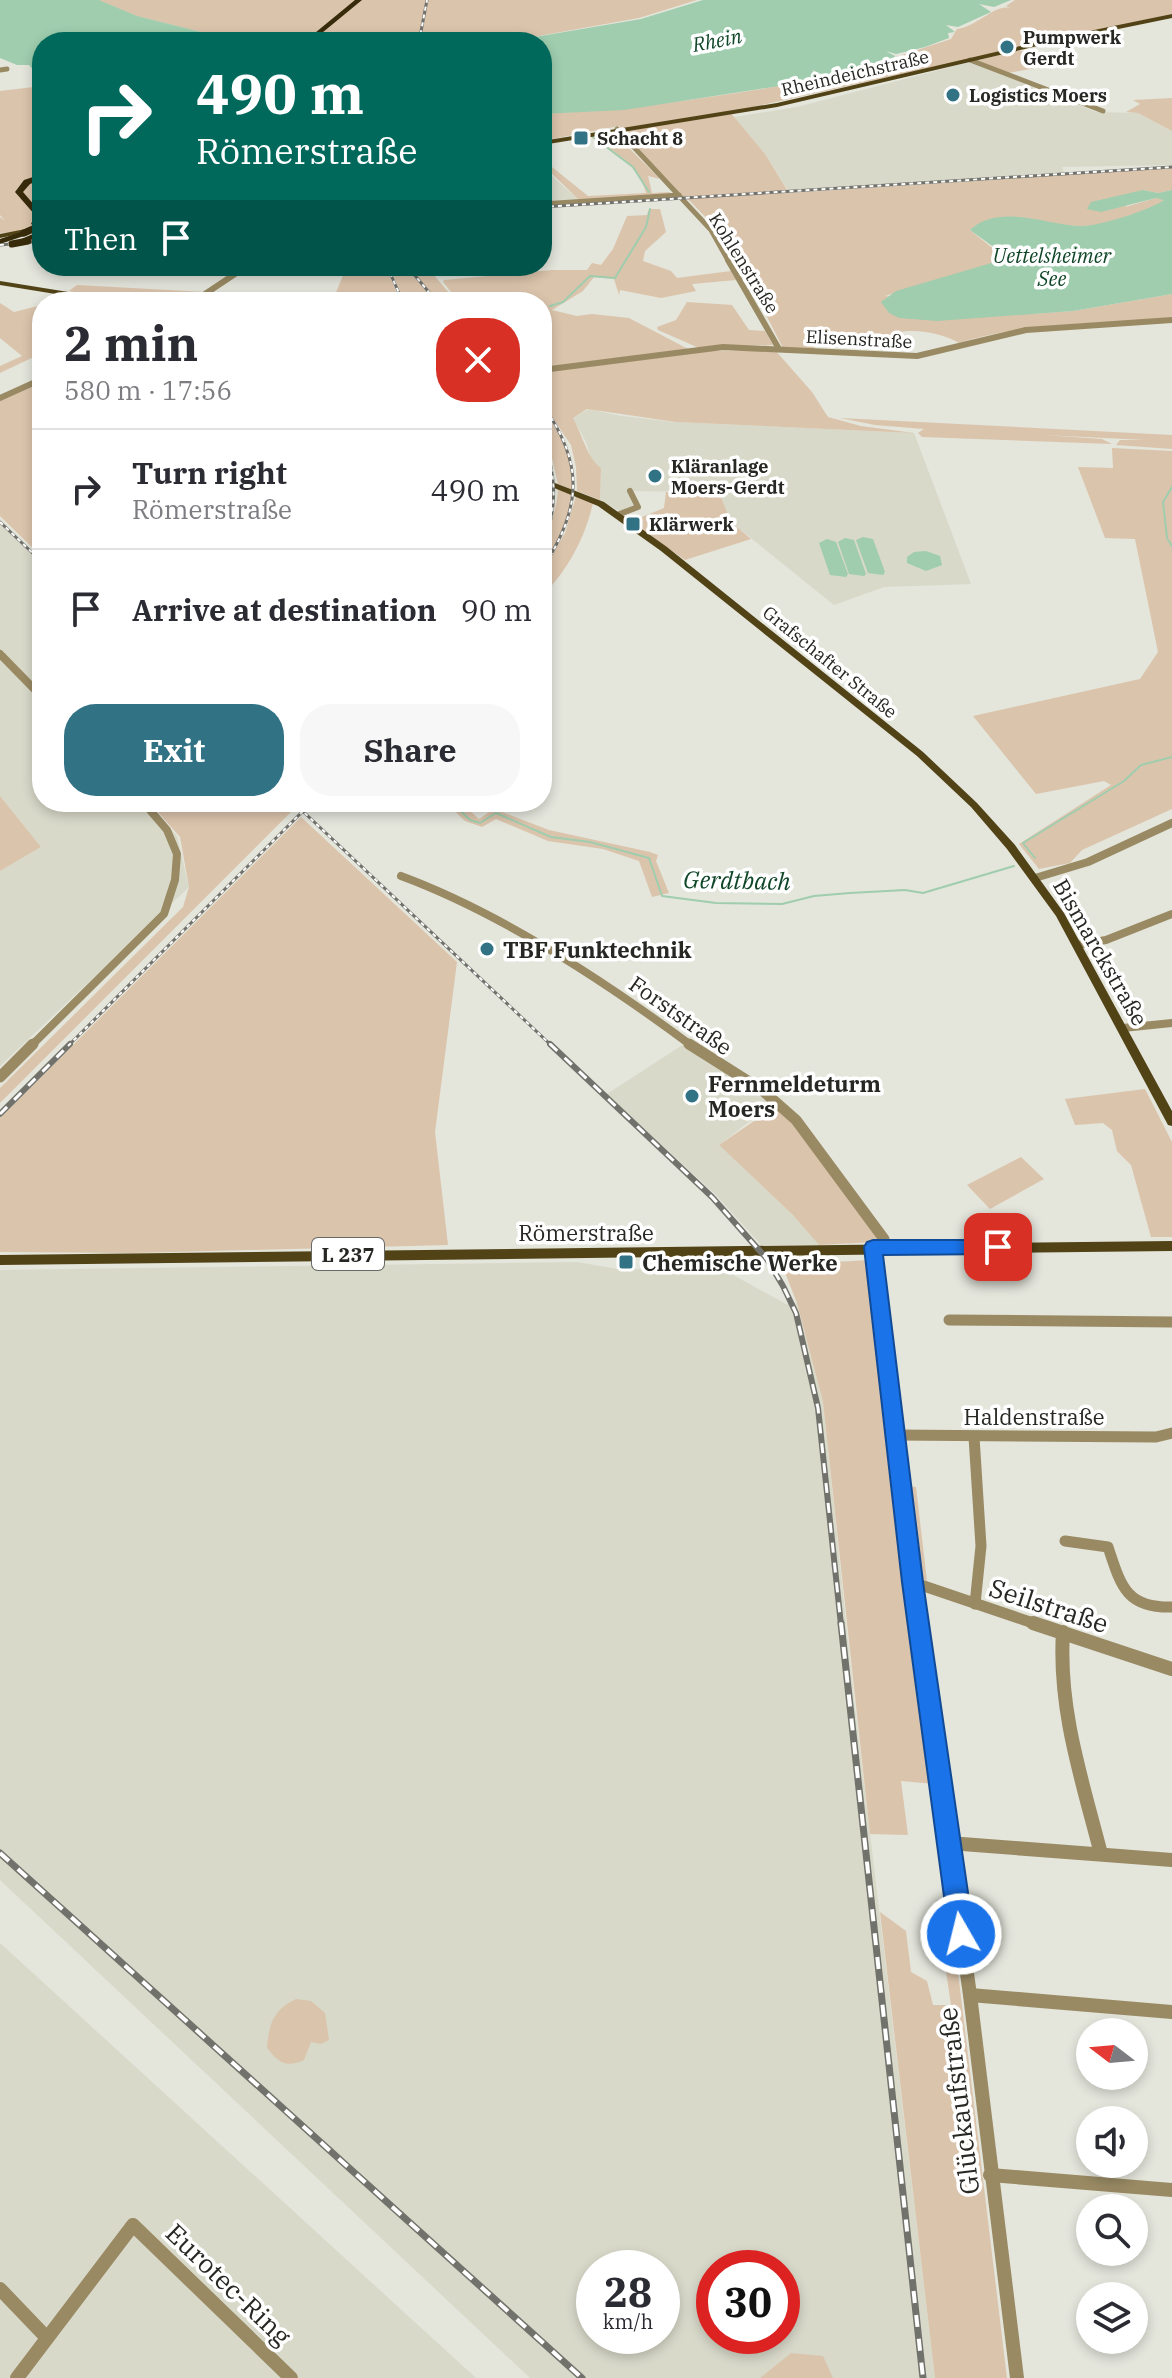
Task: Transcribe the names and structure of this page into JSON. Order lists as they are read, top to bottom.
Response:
{
  "streets": {
    "main road": [
      "Rheindeichstraße",
      "Grafschafter Straße",
      "Bismarckstraße",
      "Römerstraße",
      "L 237"
    ],
    "street": [
      "Kohlenstraße",
      "Elisenstraße",
      "Forststraße",
      "Haldenstraße",
      "Seilstraße",
      "Glückaufstraße",
      "Eurotec-Ring"
    ]
  },
  "crossings": [
    ["Rheindeichstraße", "Kohlenstraße"],
    ["Kohlenstraße", "Elisenstraße"],
    ["Grafschafter Straße", "Bismarckstraße"],
    ["Forststraße", "Römerstraße"],
    ["Forststraße", "Glückaufstraße"],
    ["Römerstraße", "Glückaufstraße"],
    ["Haldenstraße", "Glückaufstraße"],
    ["Seilstraße", "Glückaufstraße"]
  ],
  "water": ["Rhein", "Uettelsheimer See", "Gerdtbach"],
  "places": {
    "other": [
      "Pumpwerk Gerdt",
      "Logistics Moers",
      "Kläranlage Moers-Gerdt",
      "TBF Funktechnik",
      "Fernmeldeturm Moers"
    ],
    "transit": ["Schacht 8", "Klärwerk", "Chemische Werke"]
  },
  "north": "left",
  "page": {
    "turn": ["490 m", "Römerstraße"],
    "then": "Then",
    "heading": ["2 min", "580 m · 17:56"],
    "list": [
      {
        "name": "Turn right",
        "note": "Römerstraße",
        "value": "490 m"
      },
      {
        "name": "Arrive at destination",
        "value": "90 m"
      }
    ],
    "buttons": ["Exit", "Share"],
    "speed": "28 km/h",
    "limit": "30"
  }
}
